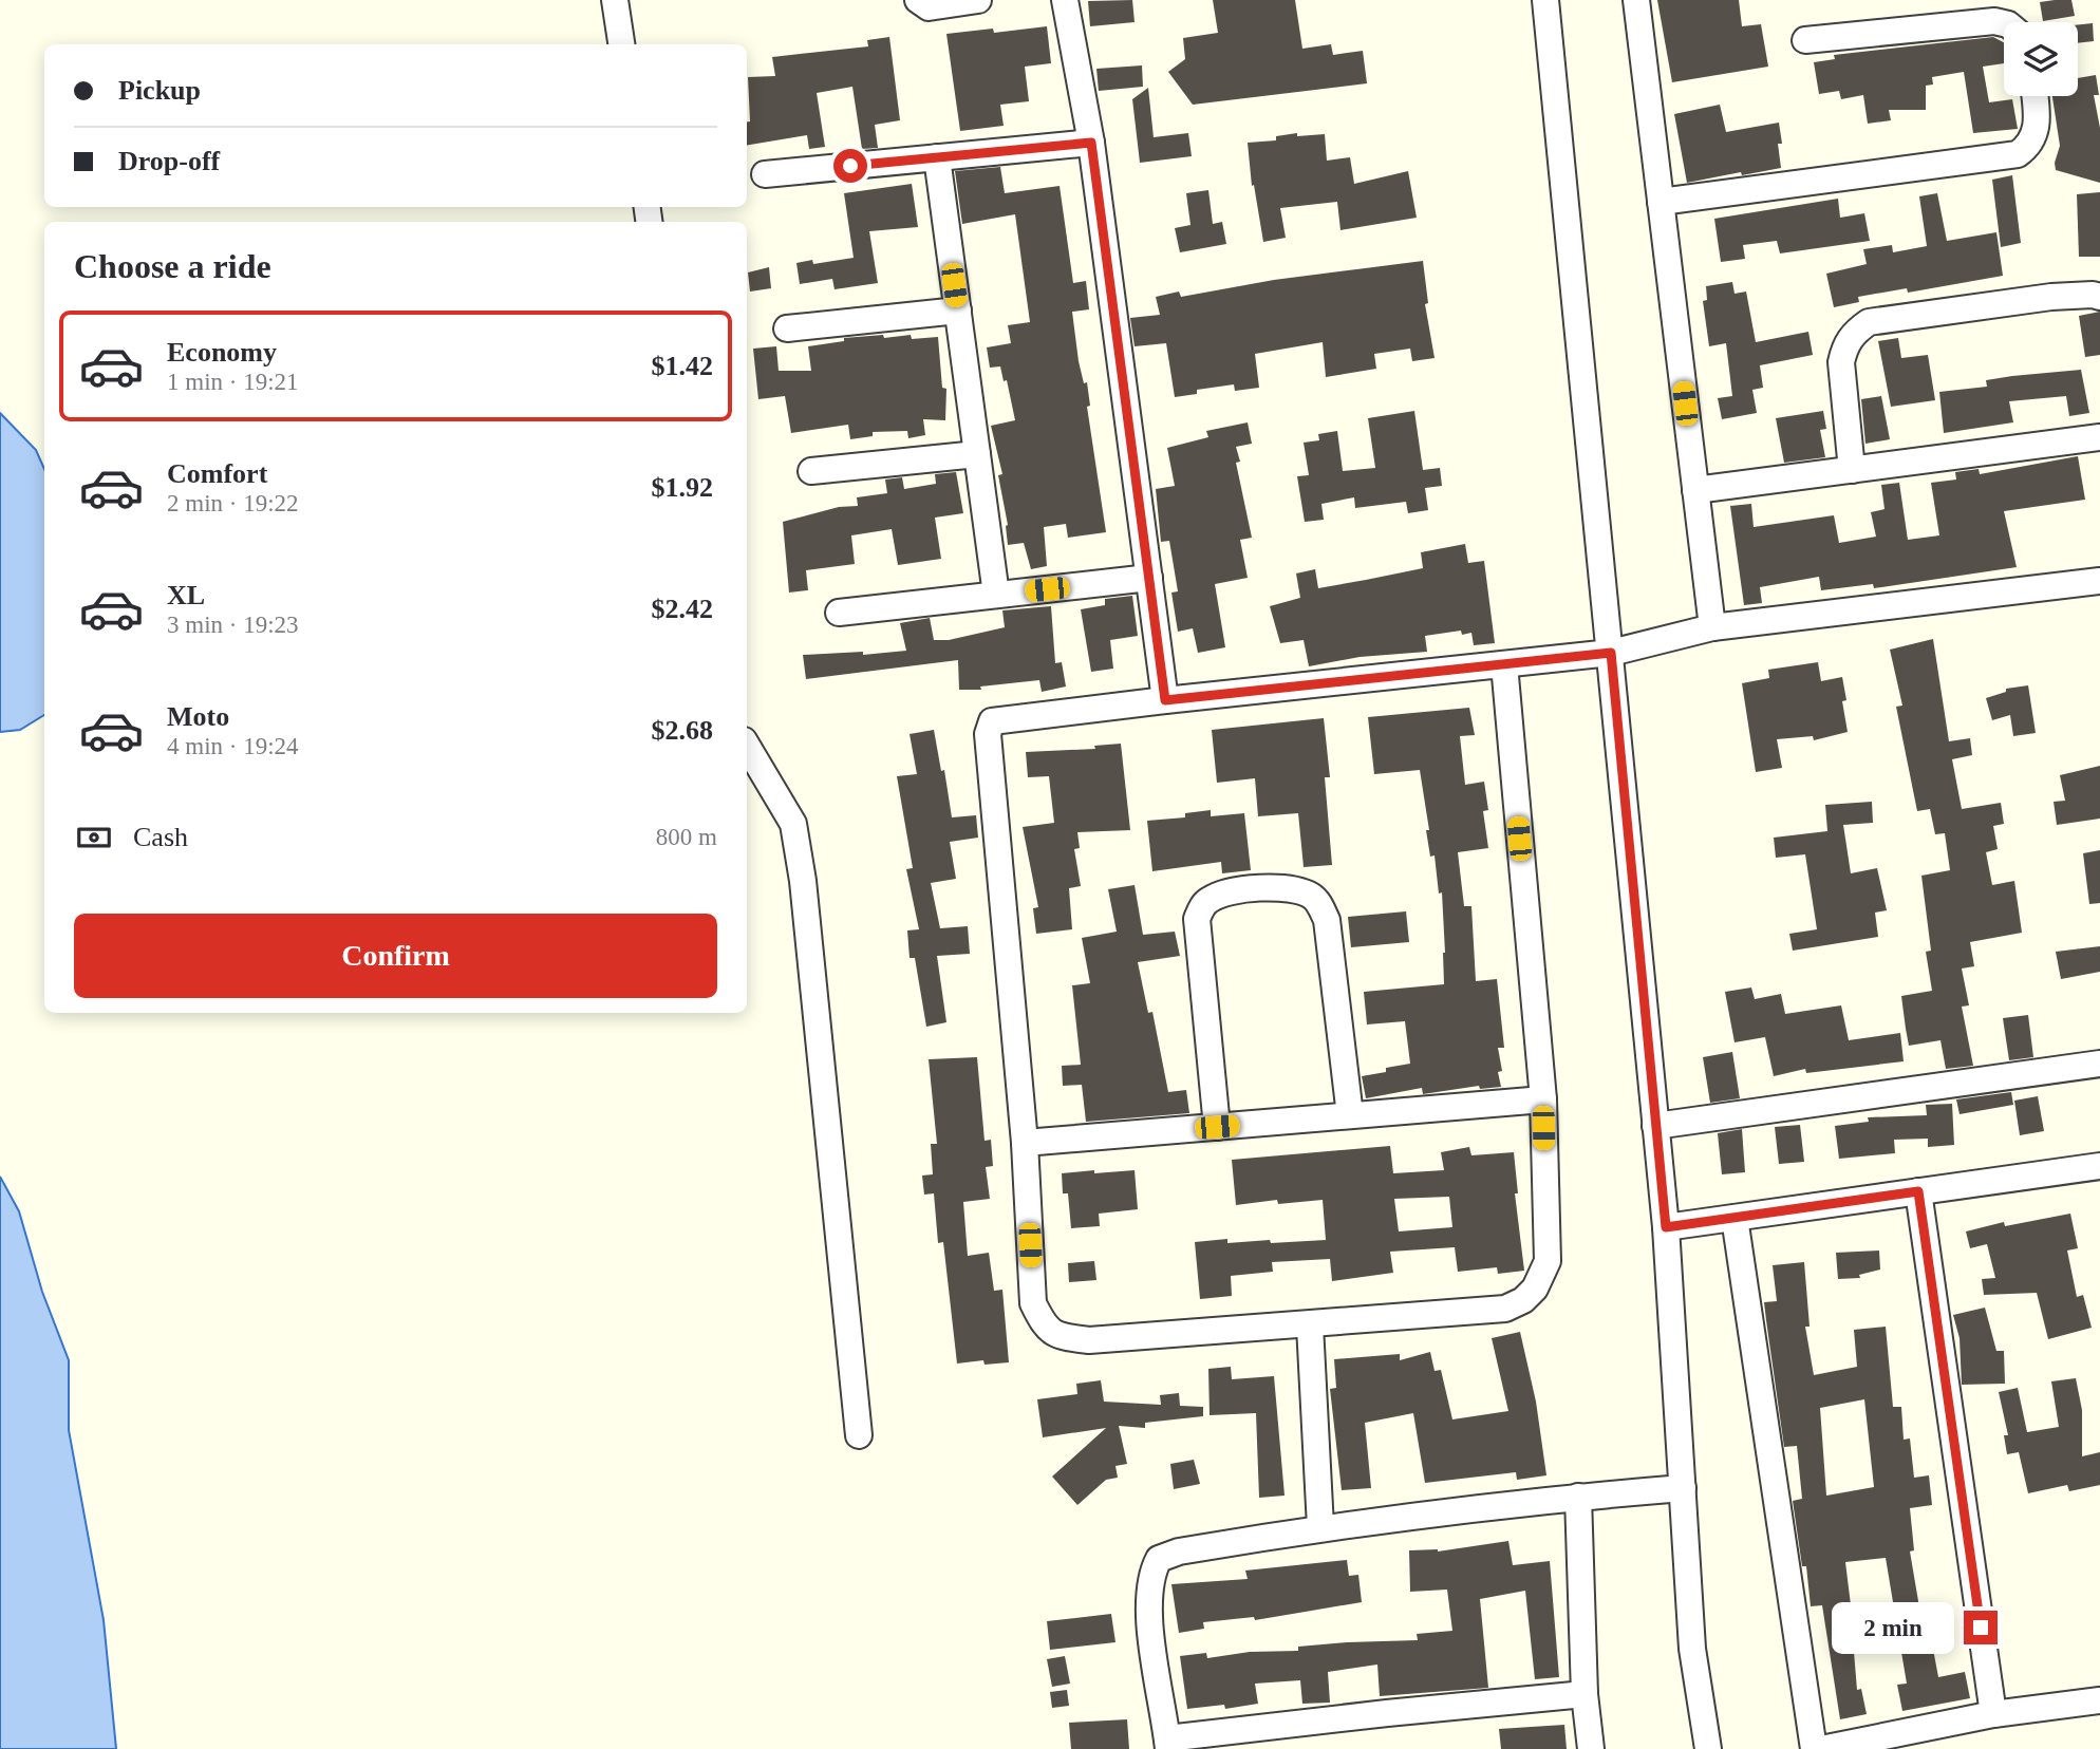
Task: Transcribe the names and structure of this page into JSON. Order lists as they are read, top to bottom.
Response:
{
  "page": {
    "banner": ["Pickup", "Drop-off"],
    "heading": "Choose a ride",
    "list": [
      {
        "name": "Economy",
        "note": "1 min · 19:21",
        "value": "$1.42"
      },
      {
        "name": "Comfort",
        "note": "2 min · 19:22",
        "value": "$1.92"
      },
      {
        "name": "XL",
        "note": "3 min · 19:23",
        "value": "$2.42"
      },
      {
        "name": "Moto",
        "note": "4 min · 19:24",
        "value": "$2.68"
      }
    ],
    "pay": ["Cash", "800 m"],
    "buttons": "Confirm",
    "bubble": "2 min"
  }
}
